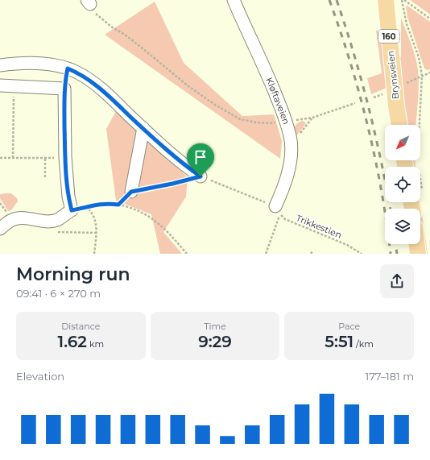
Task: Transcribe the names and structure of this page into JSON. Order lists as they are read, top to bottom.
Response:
{
  "streets": {
    "main road": ["160", "Brynsveien"],
    "street": ["Kløftaveien"],
    "path": ["Trikkestien"]
  },
  "crossings": [
    ["Kløftaveien", "Trikkestien"]
  ],
  "north": "bottom left",
  "page": {
    "heading": ["Morning run", "09:41 · 6 × 270 m"],
    "stats": [
      ["Distance", "1.62 km"],
      ["Time", "9:29"],
      ["Pace", "5:51 /km"]
    ],
    "chart": ["Elevation", "177–181 m"]
  }
}
